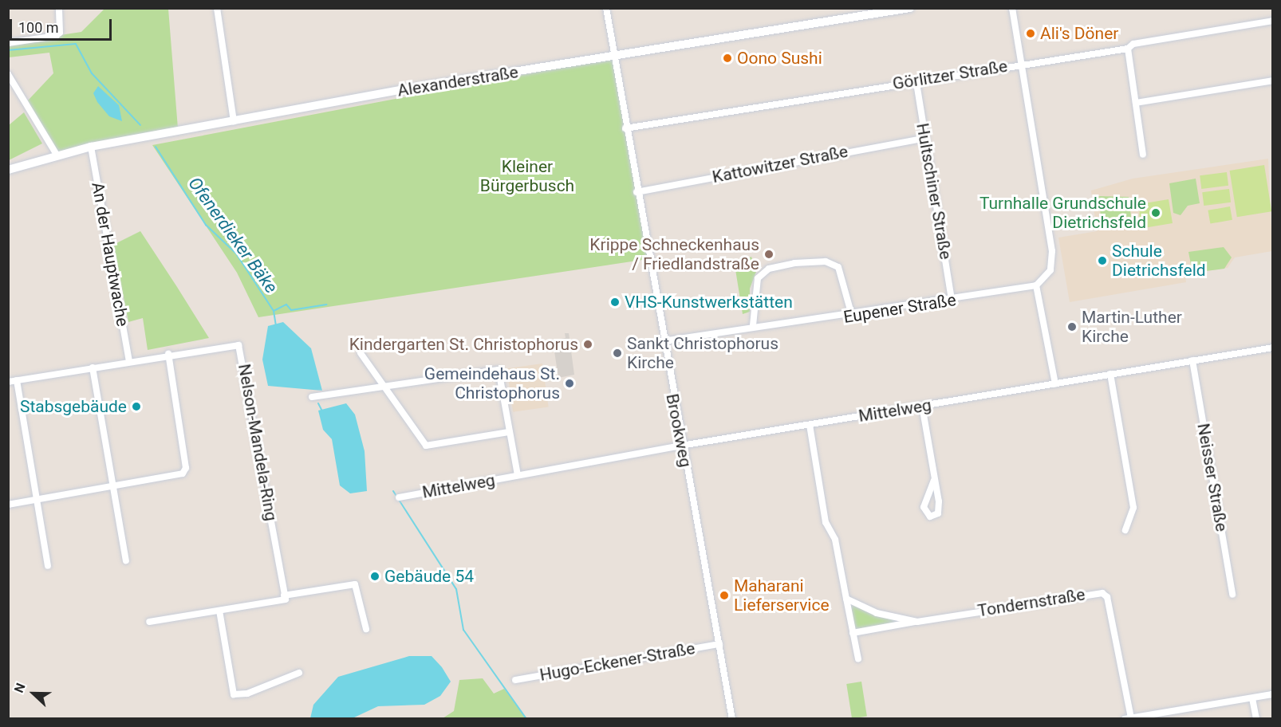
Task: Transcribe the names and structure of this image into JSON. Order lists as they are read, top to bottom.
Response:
{
  "streets": {
    "main road": ["Alexanderstraße"],
    "street": [
      "Görlitzer Straße",
      "Kattowitzer Straße",
      "Hultschiner Straße",
      "An der Hauptwache",
      "Eupener Straße",
      "Mittelweg",
      "Brookweg",
      "Nelson-Mandela-Ring",
      "Neisser Straße",
      "Tondernstraße",
      "Hugo-Eckener-Straße"
    ]
  },
  "crossings": [
    ["Görlitzer Straße", "Hultschiner Straße"],
    ["Görlitzer Straße", "Brookweg"],
    ["Alexanderstraße", "An der Hauptwache"],
    ["Alexanderstraße", "Brookweg"],
    ["Kattowitzer Straße", "Hultschiner Straße"],
    ["Kattowitzer Straße", "Brookweg"],
    ["Hultschiner Straße", "Eupener Straße"],
    ["An der Hauptwache", "Nelson-Mandela-Ring"],
    ["Eupener Straße", "Brookweg"],
    ["Mittelweg", "Brookweg"],
    ["Mittelweg", "Neisser Straße"],
    ["Brookweg", "Hugo-Eckener-Straße"]
  ],
  "water": ["Ofenerdieker Bäke"],
  "parks": ["Kleiner Bürgerbusch"],
  "places": [
    "Ali's Döner",
    "Oono Sushi",
    "Turnhalle Grundschule Dietrichsfeld",
    "Krippe Schneckenhaus / Friedlandstraße",
    "Schule Dietrichsfeld",
    "VHS-Kunstwerkstätten",
    "Martin-Luther Kirche",
    "Kindergarten St. Christophorus",
    "Sankt Christophorus Kirche",
    "Gemeindehaus St. Christophorus",
    "Stabsgebäude",
    "Gebäude 54",
    "Maharani Lieferservice"
  ],
  "scale_bar": "100 m",
  "north": "left"
}
